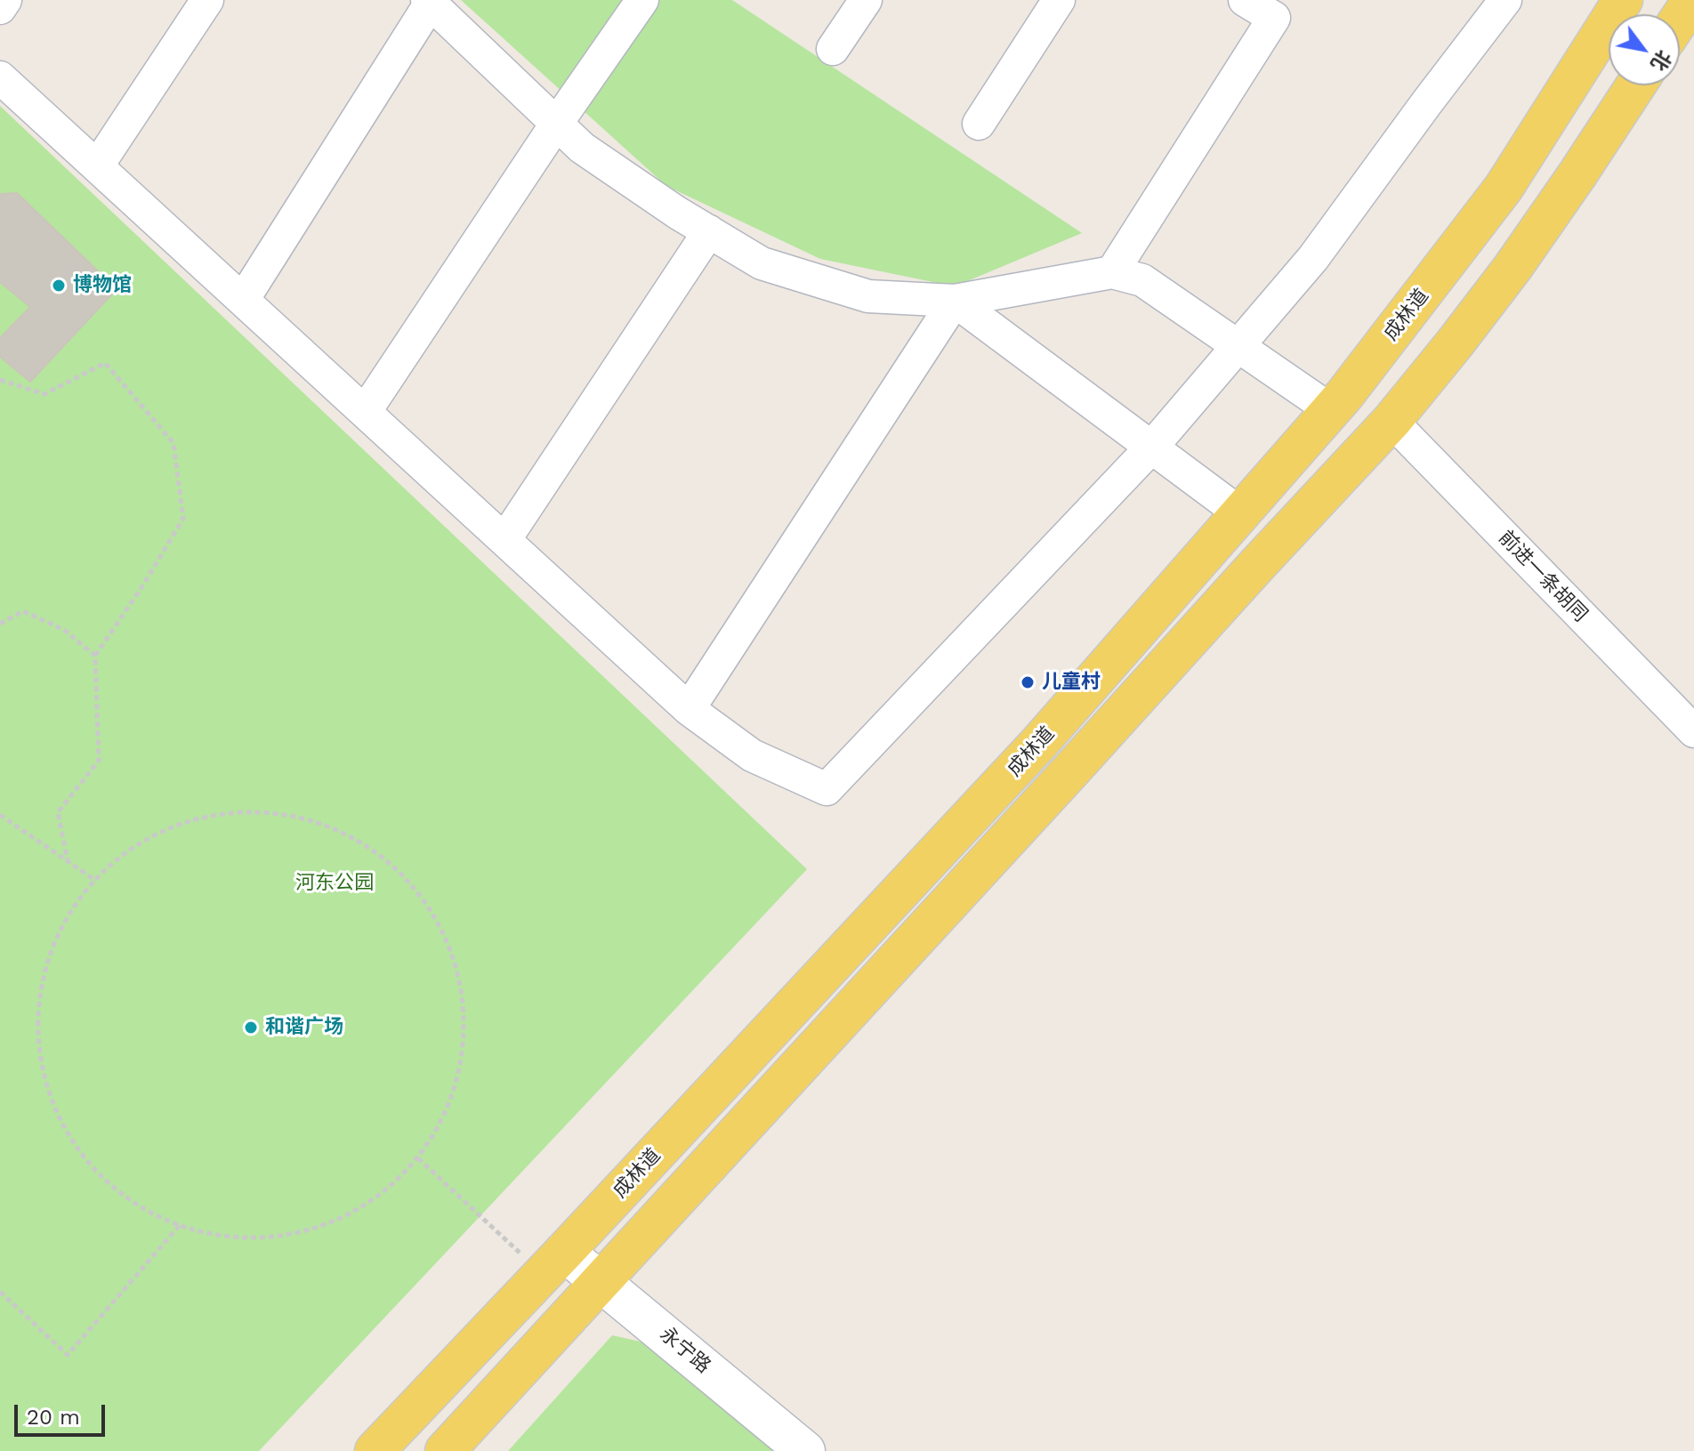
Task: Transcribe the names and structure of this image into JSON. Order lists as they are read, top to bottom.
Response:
{
  "streets": {
    "main road": ["成林道"],
    "street": ["前进一条胡同", "永宁路"]
  },
  "crossings": [
    ["成林道", "永宁路"]
  ],
  "parks": ["河东公园"],
  "places": ["博物馆", "儿童村", "和谐广场"],
  "scale_bar": "20 m",
  "north": "bottom right"
}
